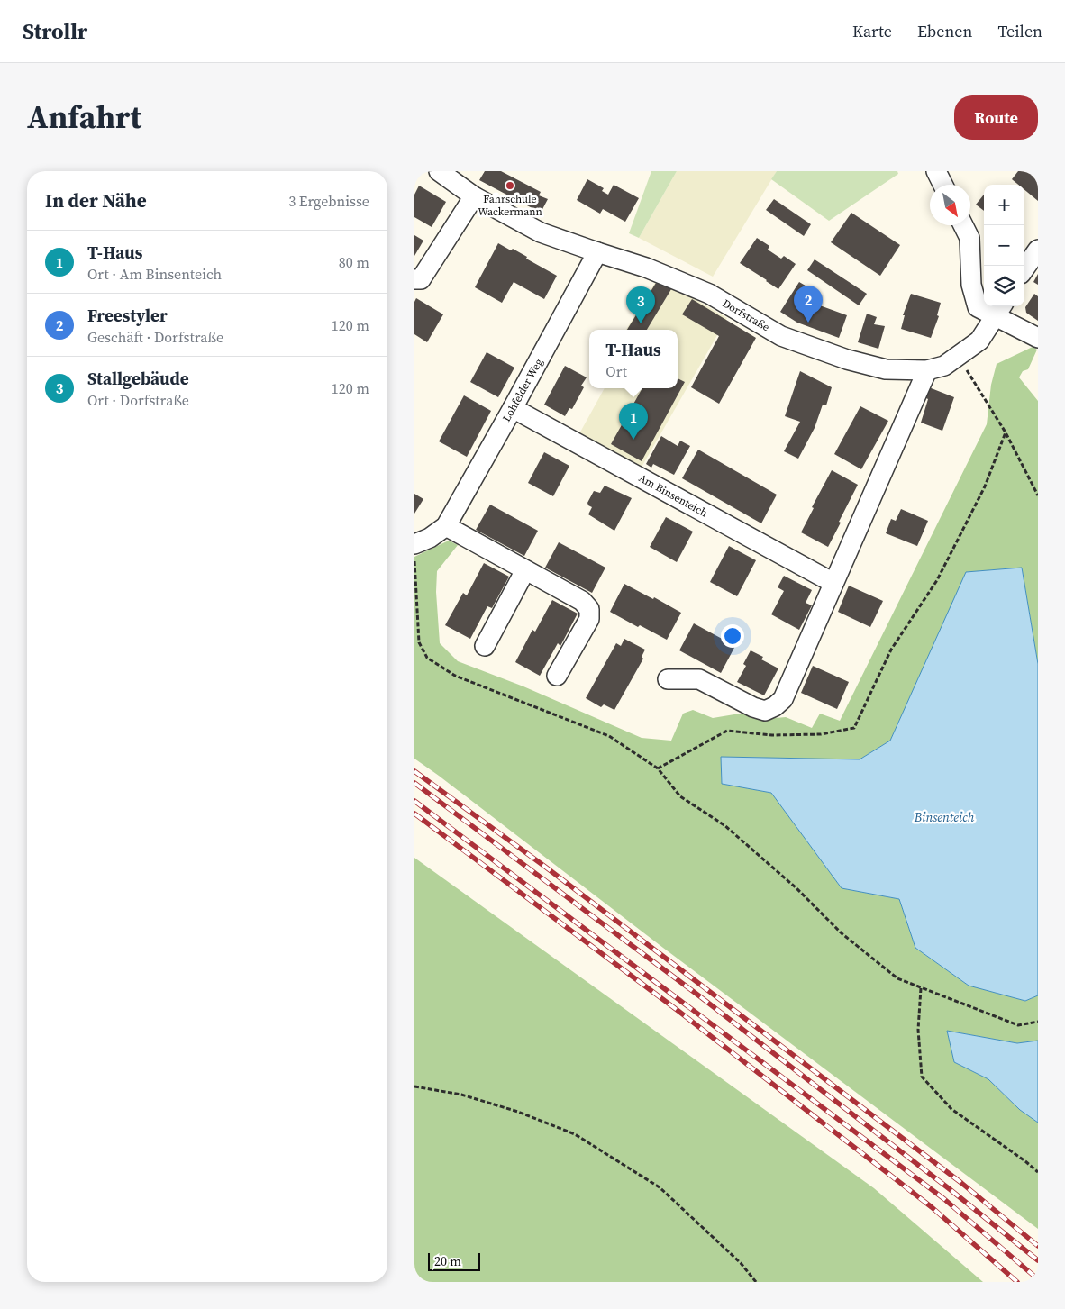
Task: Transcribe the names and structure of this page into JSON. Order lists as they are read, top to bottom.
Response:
{
  "streets": {
    "street": ["Dorfstraße", "Lohfelder Weg", "Am Binsenteich"]
  },
  "crossings": [
    ["Dorfstraße", "Lohfelder Weg"],
    ["Lohfelder Weg", "Am Binsenteich"]
  ],
  "water": ["Binsenteich"],
  "places": ["Fahrschule Wackermann"],
  "scale_bar": "20 m",
  "north": "bottom right",
  "page": {
    "header": "Strollr",
    "nav": ["Karte", "Ebenen", "Teilen"],
    "title": "Anfahrt",
    "buttons": "Route",
    "heading": ["In der Nähe", "3 Ergebnisse"],
    "map_buttons": ["+", "−"],
    "list": [
      {
        "mark": "1",
        "name": "T-Haus",
        "note": "Ort · Am Binsenteich",
        "value": "80 m"
      },
      {
        "mark": "2",
        "name": "Freestyler",
        "note": "Geschäft · Dorfstraße",
        "value": "120 m"
      },
      {
        "mark": "3",
        "name": "Stallgebäude",
        "note": "Ort · Dorfstraße",
        "value": "120 m"
      }
    ],
    "pins": ["2", "3", "1"],
    "popup": ["T-Haus", "Ort"],
    "scale": "20 m"
  }
}
